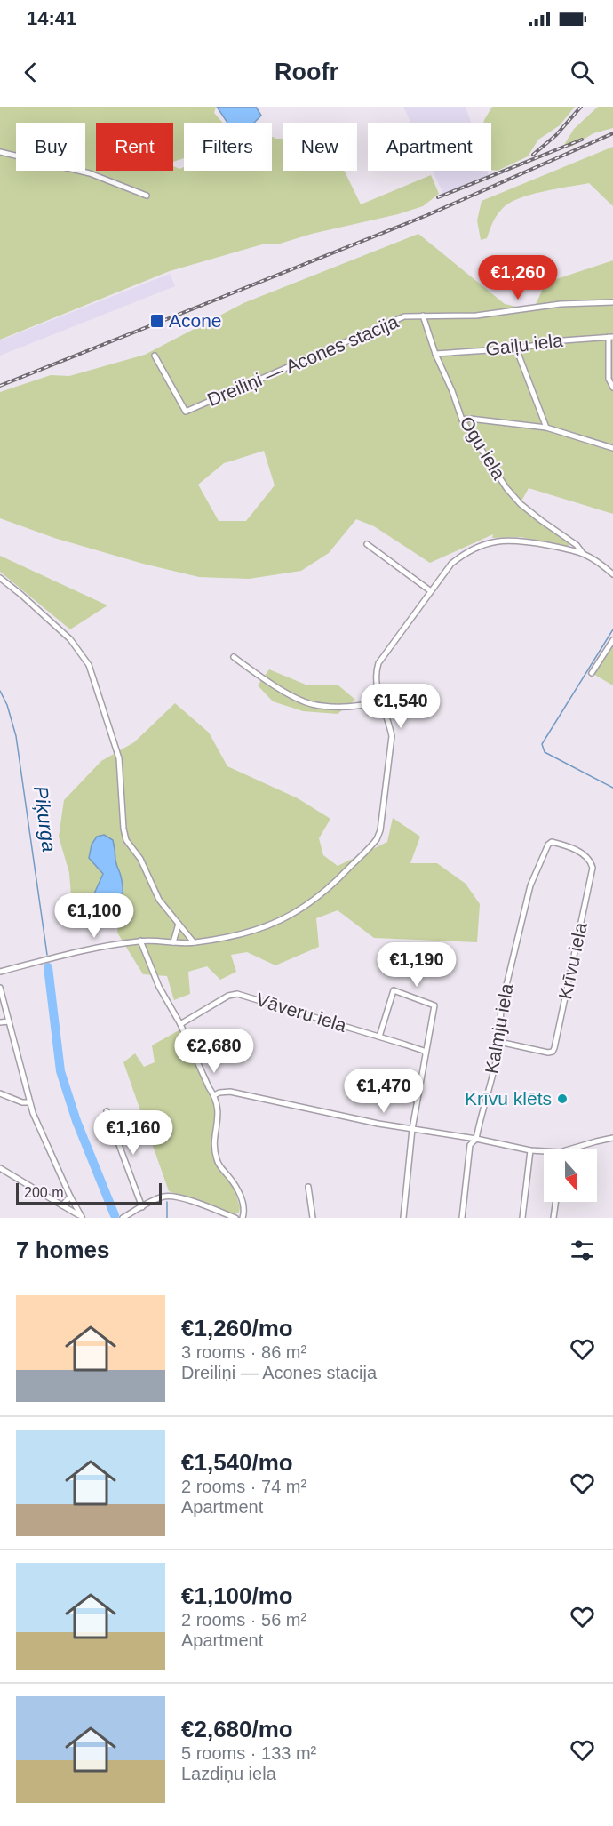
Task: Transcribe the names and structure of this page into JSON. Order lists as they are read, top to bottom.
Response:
{
  "streets": {
    "street": [
      "Gaiļu iela",
      "Dreiliņi — Acones stacija",
      "Ogu iela",
      "Krīvu iela",
      "Vāveru iela",
      "Kalmju iela"
    ]
  },
  "crossings": [
    ["Gaiļu iela", "Ogu iela"],
    ["Dreiliņi — Acones stacija", "Ogu iela"],
    ["Krīvu iela", "Kalmju iela"]
  ],
  "water": ["Piķurga"],
  "places": {
    "transit": ["Acone"],
    "other": ["Krīvu klēts"]
  },
  "scale_bar": "200 m",
  "north": "bottom",
  "page": {
    "status": "14:41",
    "header": "Roofr",
    "chip": [
      "Buy",
      "Rent",
      "Filters",
      "New",
      "Apartment"
    ],
    "price": [
      "€1,260",
      "€1,540",
      "€1,100",
      "€1,190",
      "€2,680",
      "€1,470",
      "€1,160"
    ],
    "scale": "200 m",
    "heading": "7 homes",
    "list": [
      {
        "name": "€1,260/mo",
        "note": "3 rooms · 86 m² · Dreiliņi — Acones stacija"
      },
      {
        "name": "€1,540/mo",
        "note": "2 rooms · 74 m² · Apartment"
      },
      {
        "name": "€1,100/mo",
        "note": "2 rooms · 56 m² · Apartment"
      },
      {
        "name": "€2,680/mo",
        "note": "5 rooms · 133 m² · Lazdiņu iela"
      }
    ]
  }
}
